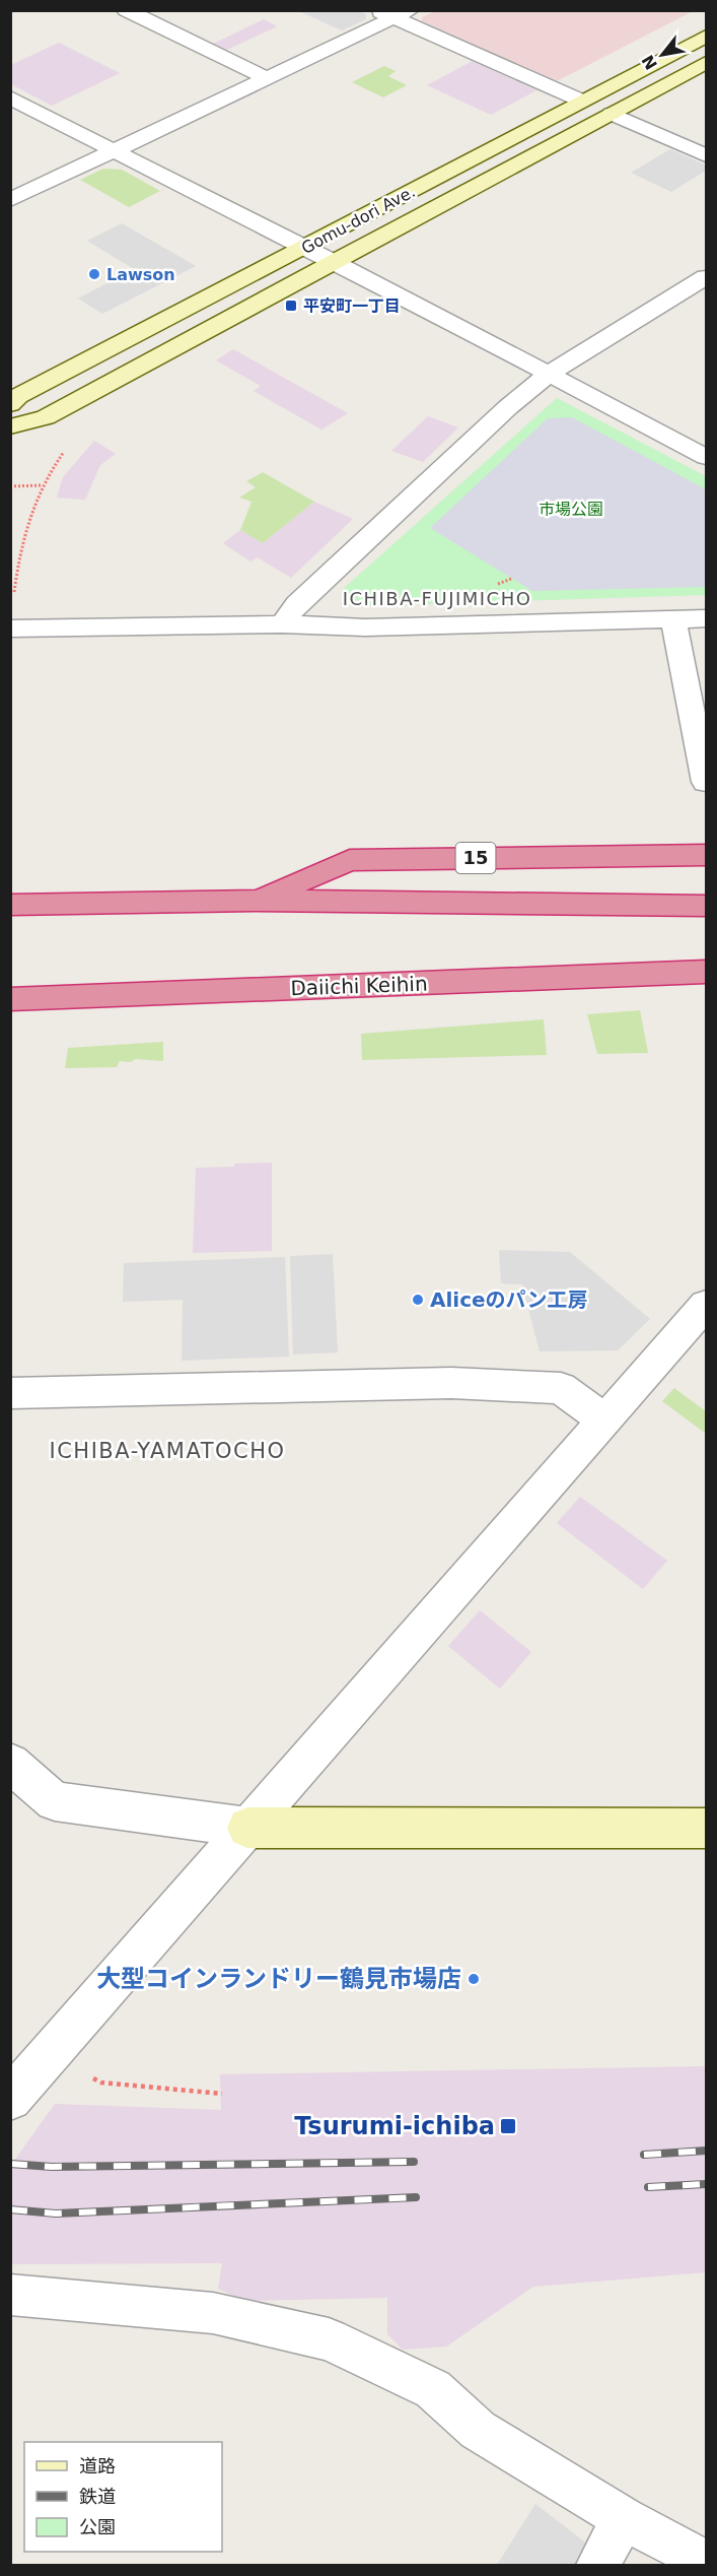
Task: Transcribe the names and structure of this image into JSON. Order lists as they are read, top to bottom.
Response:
{
  "streets": {
    "highway": ["15", "Daiichi Keihin"],
    "street": ["Gomu-dori Ave."]
  },
  "districts": ["ICHIBA-FUJIMICHO", "ICHIBA-YAMATOCHO"],
  "parks": ["市場公園"],
  "places": {
    "other": ["Lawson", "Aliceのパン工房", "大型コインランドリー鶴見市場店"],
    "transit": ["平安町一丁目", "Tsurumi-ichiba"]
  },
  "legend": ["道路", "鉄道", "公園"],
  "north": "bottom left"
}
